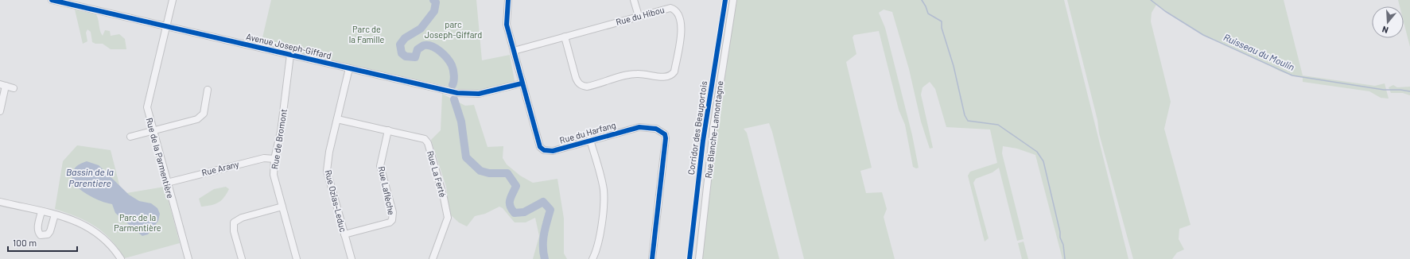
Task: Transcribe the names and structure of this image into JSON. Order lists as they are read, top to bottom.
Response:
{
  "streets": {
    "street": [
      "Rue du Hibou",
      "Avenue Joseph-Giffard",
      "Rue Blanche-Lamontagne",
      "Rue du Harfang",
      "Rue de Bromont",
      "Rue de la Parmentière",
      "Rue Arany",
      "Rue La Ferté",
      "Rue Laflèche",
      "Rue Ozias-Leduc"
    ],
    "cycle path": ["Corridor des Beauportois"]
  },
  "crossings": [
    ["Rue du Hibou", "Rue du Harfang"],
    ["Avenue Joseph-Giffard", "Rue du Harfang"],
    ["Avenue Joseph-Giffard", "Rue de Bromont"],
    ["Avenue Joseph-Giffard", "Rue de la Parmentière"],
    ["Avenue Joseph-Giffard", "Rue Ozias-Leduc"],
    ["Rue de Bromont", "Rue Arany"],
    ["Rue de la Parmentière", "Rue Arany"],
    ["Rue La Ferté", "Rue Laflèche"],
    ["Rue La Ferté", "Rue Ozias-Leduc"],
    ["Rue Laflèche", "Rue Ozias-Leduc"]
  ],
  "water": ["Ruisseau du Moulin", "Bassin de la Parentiere"],
  "parks": ["parc Joseph-Giffard", "Parc de la Famille", "Parc de la Parmentière"],
  "scale_bar": "100 m",
  "north": "bottom"
}
